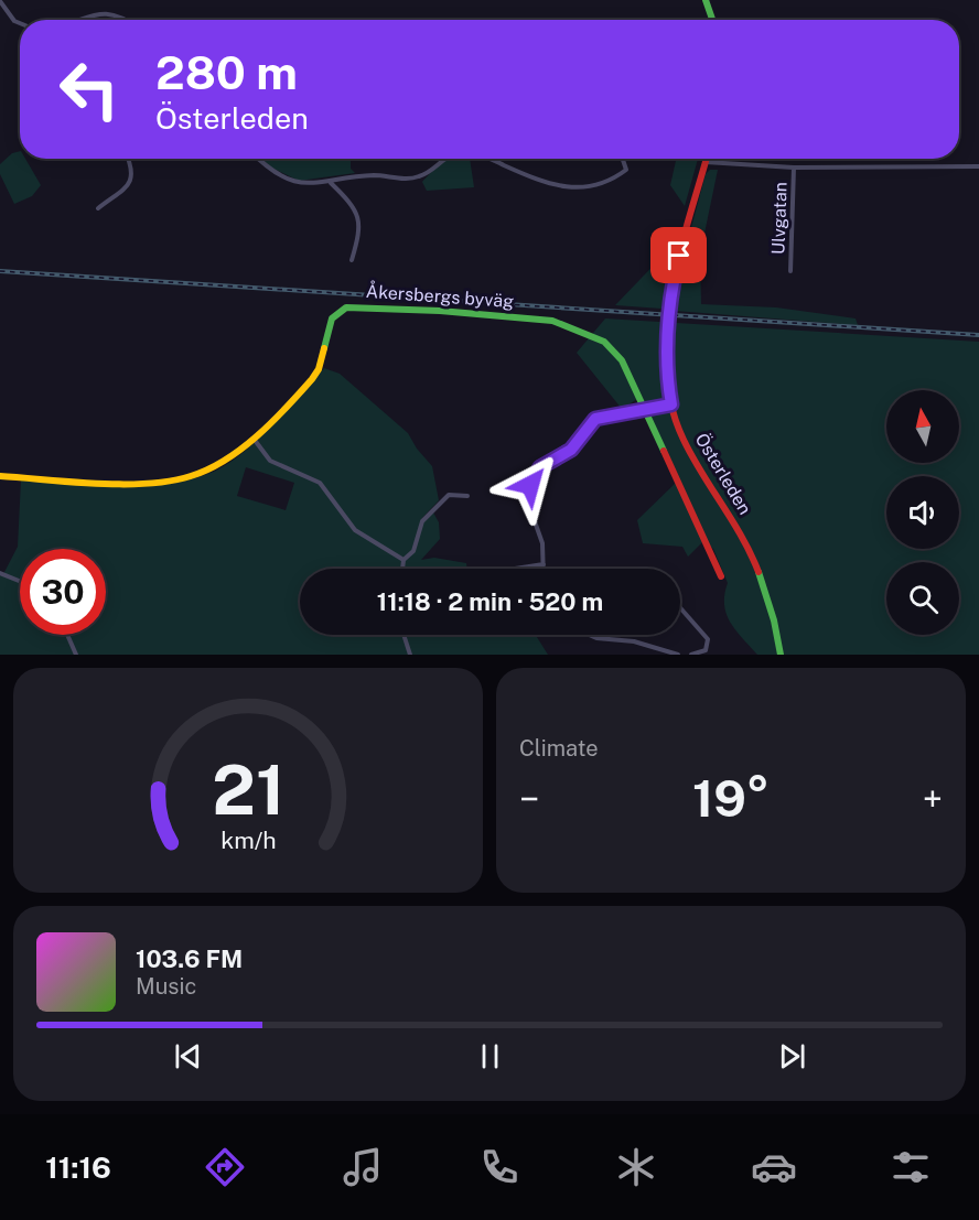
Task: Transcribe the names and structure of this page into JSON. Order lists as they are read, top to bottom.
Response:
{
  "streets": {
    "street": ["Ulvgatan", "Åkersbergs byväg", "Österleden"]
  },
  "north": "top",
  "page": {
    "turn": ["280 m", "Österleden"],
    "limit": "30",
    "trip": "11:18 · 2 min · 520 m",
    "tile": "Climate",
    "heat": ["−", "19°", "+"],
    "song": ["103.6 FM", "Music"],
    "tabs": "11:16",
    "gauge": ["21", "km/h"]
  }
}
